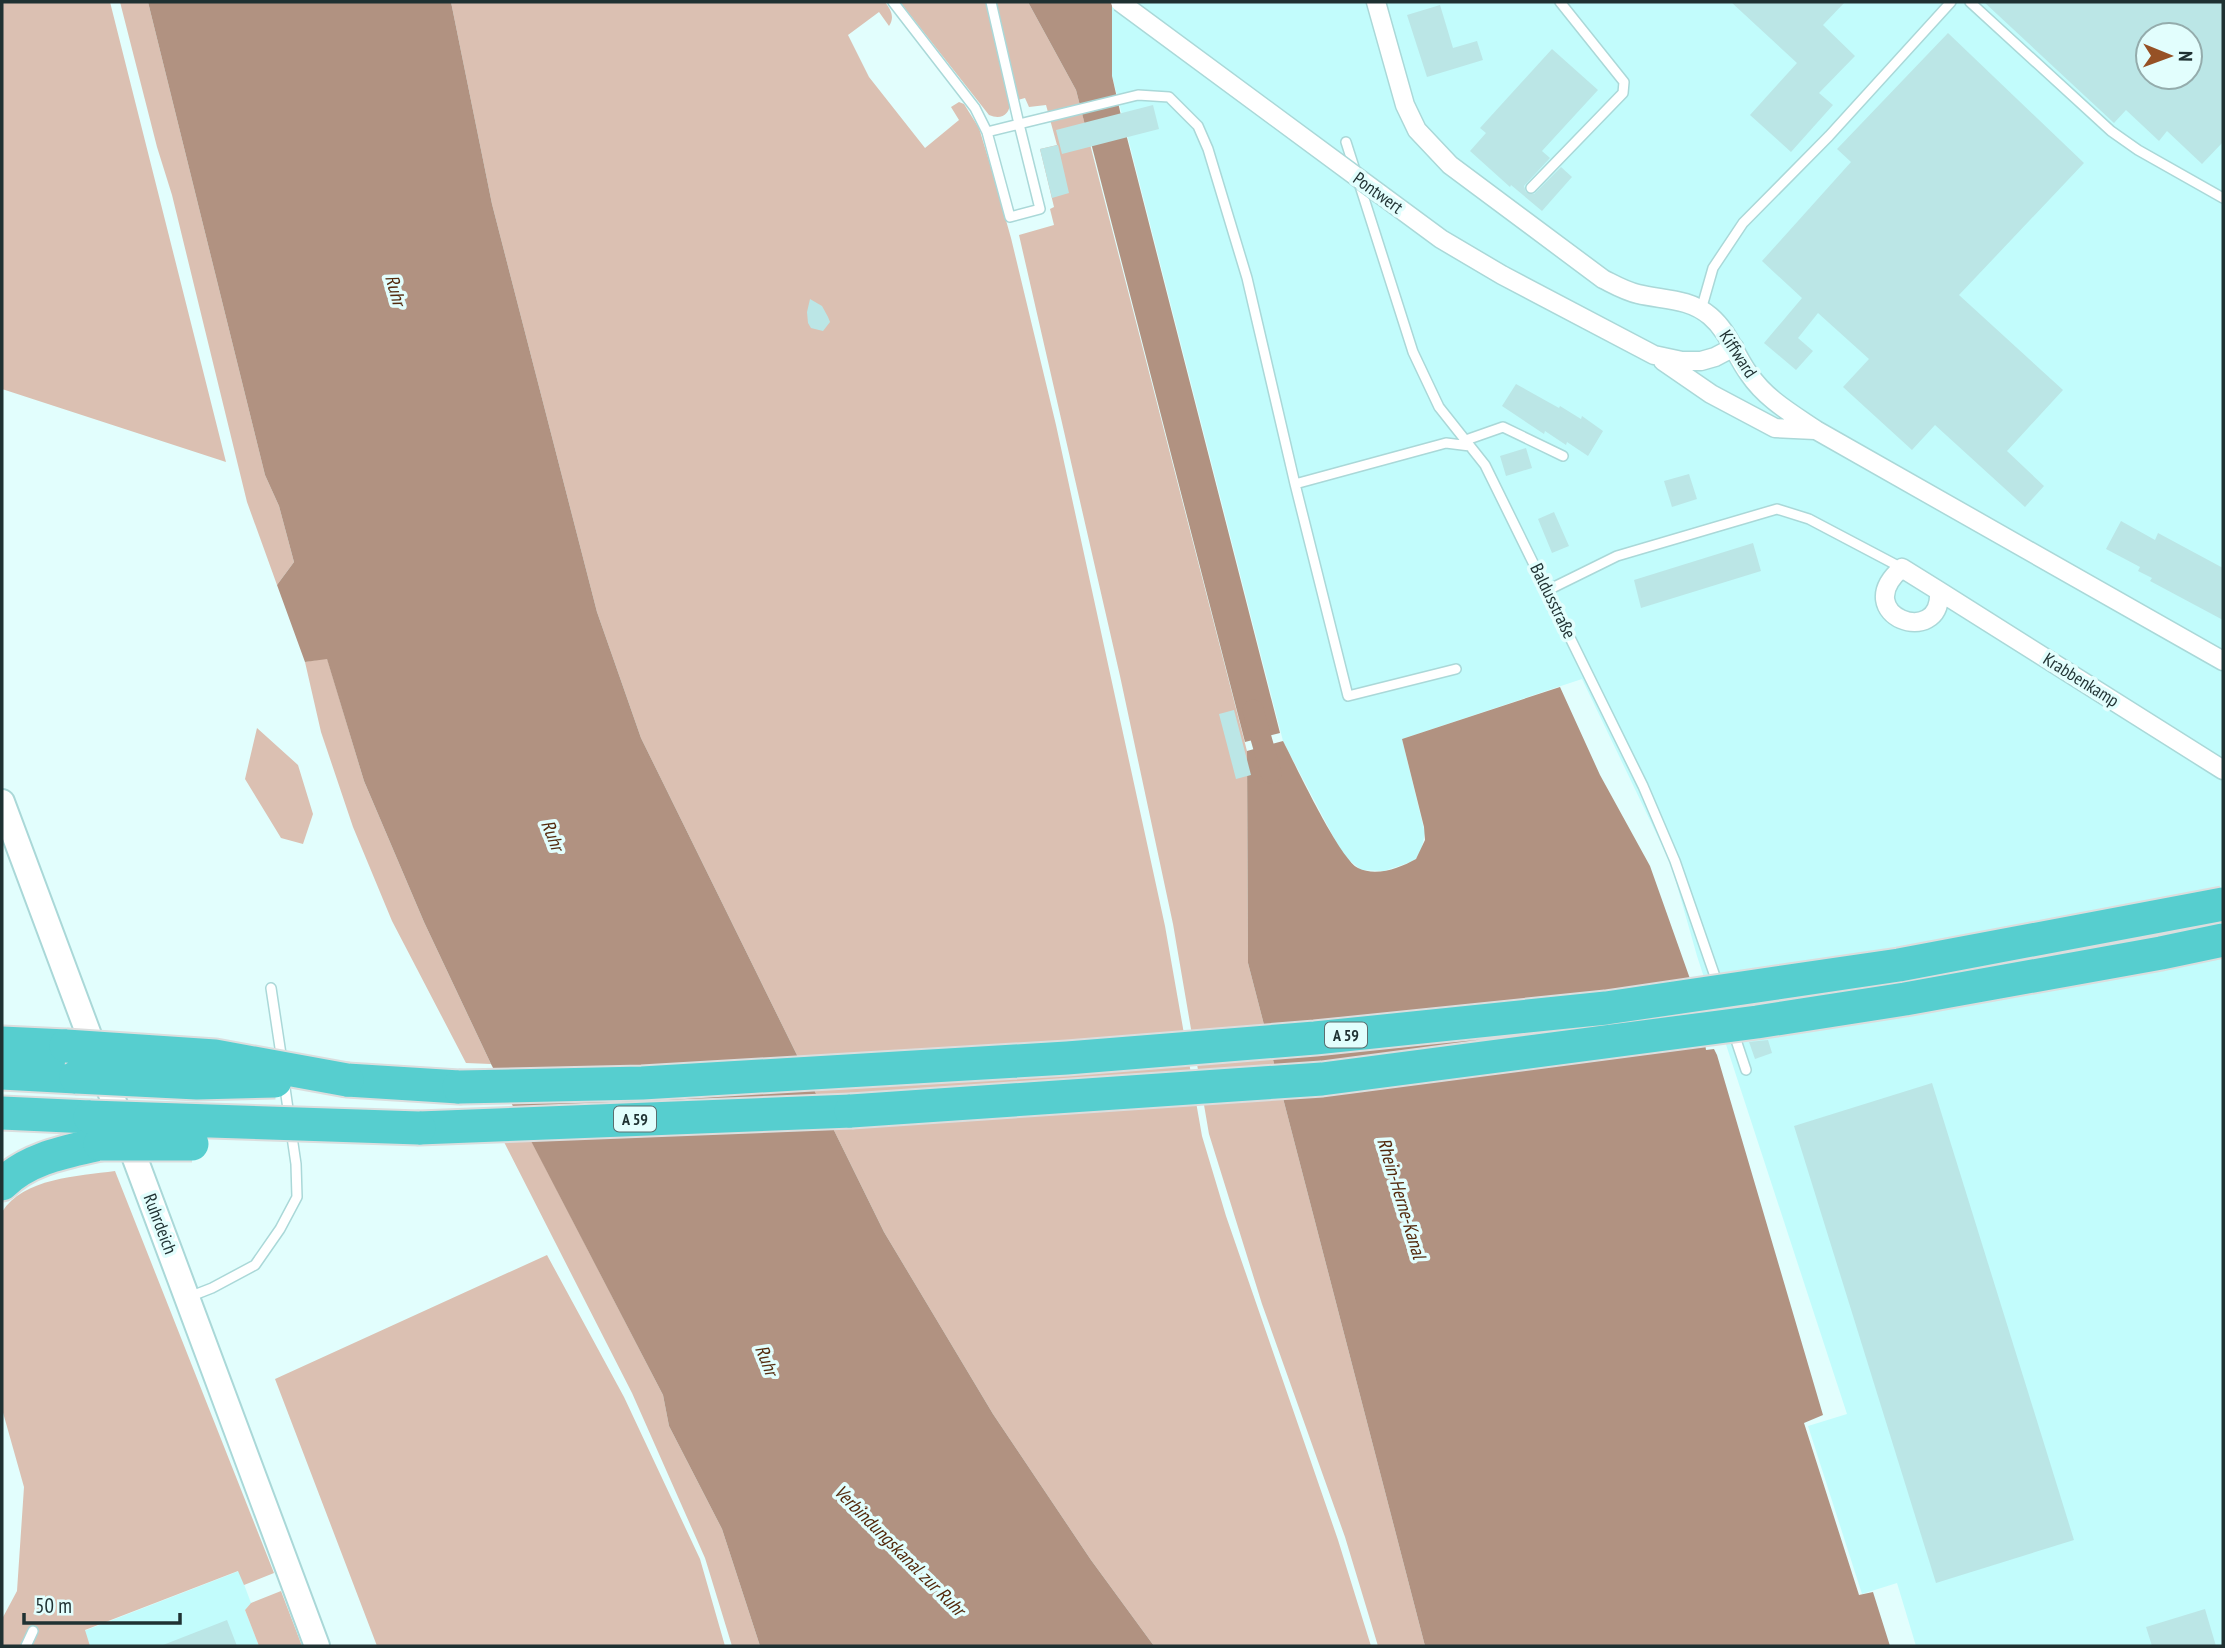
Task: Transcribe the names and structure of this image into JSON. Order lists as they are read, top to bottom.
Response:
{
  "streets": {
    "highway": ["A 59"],
    "main road": ["Ruhrdeich"],
    "street": ["Pontwert", "Kiffward", "Krabbenkamp"],
    "lane": ["Baldusstraße"]
  },
  "crossings": [
    ["Pontwert", "Kiffward"]
  ],
  "water": ["Ruhr", "Rhein-Herne-Kanal", "Verbindungskanal zur Ruhr"],
  "scale_bar": "50 m",
  "north": "right"
}
